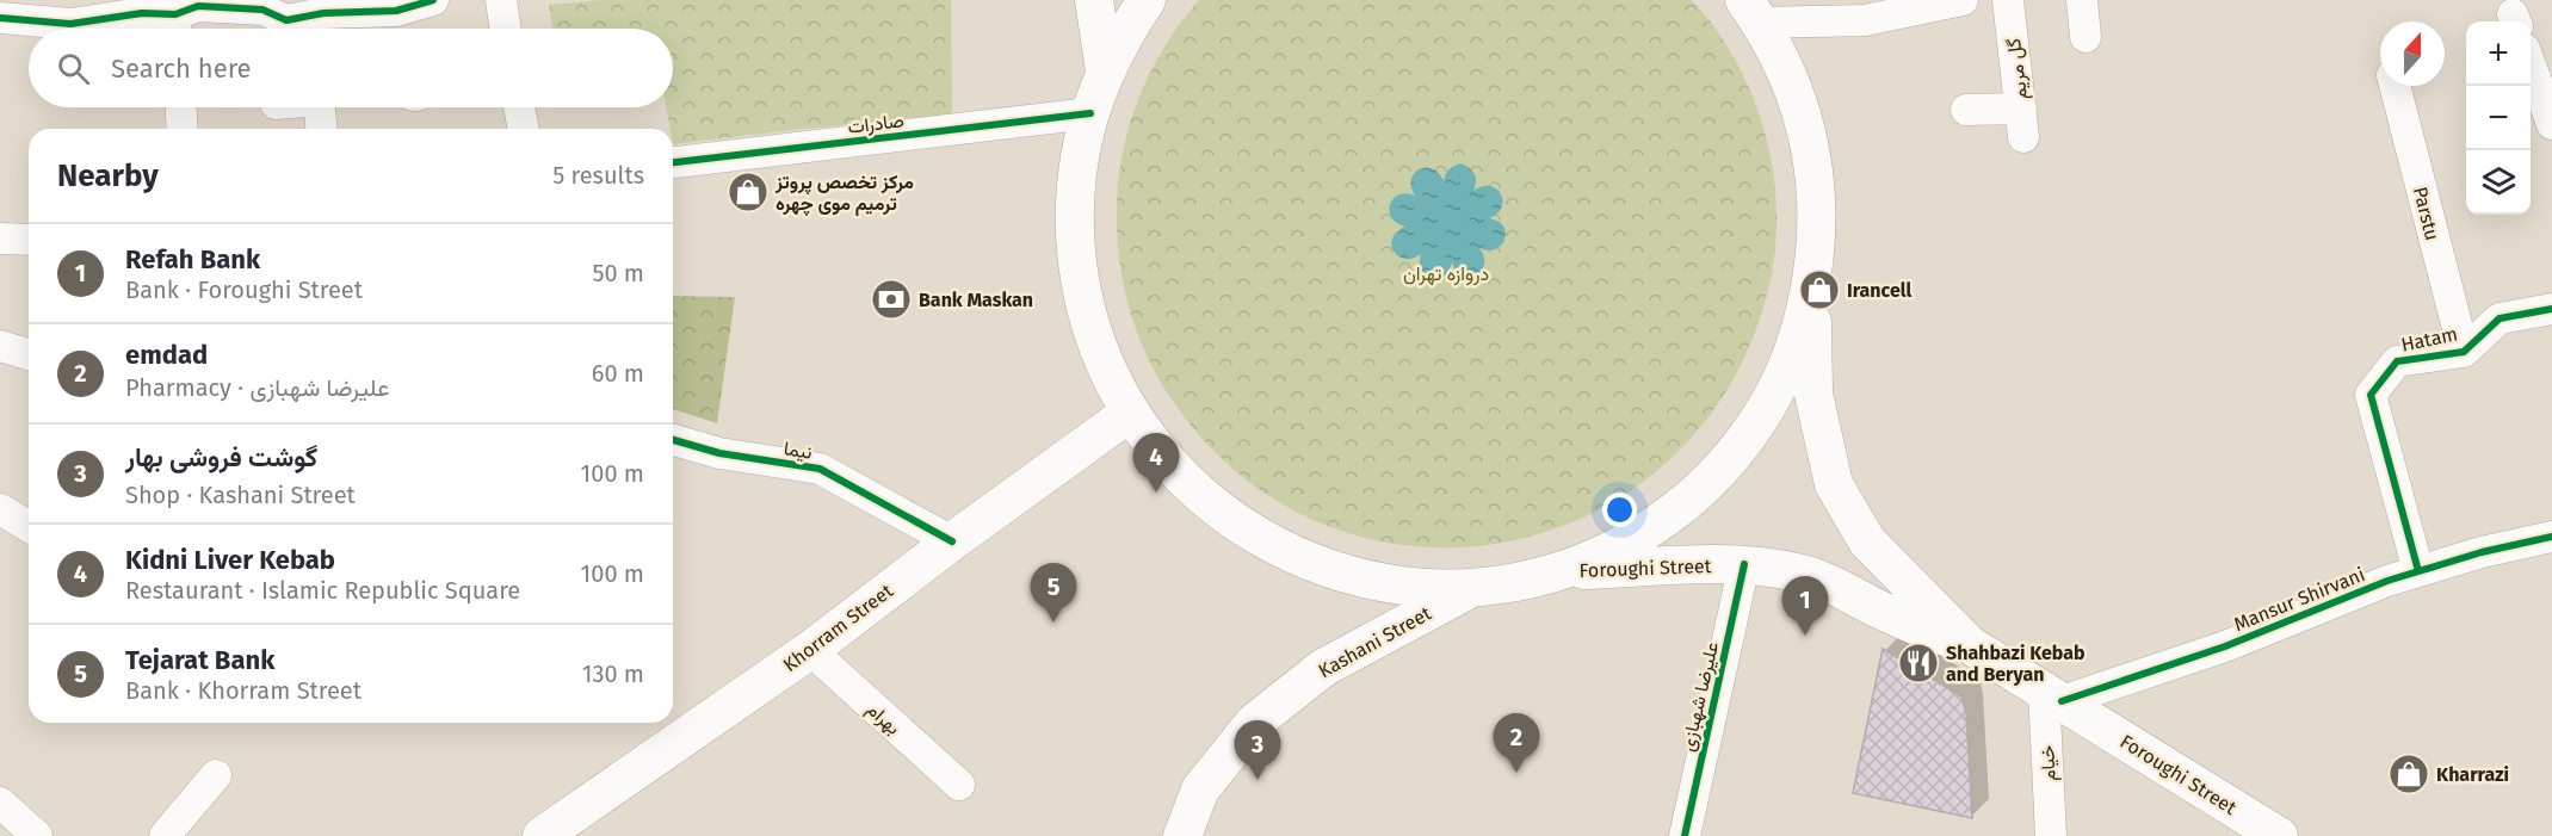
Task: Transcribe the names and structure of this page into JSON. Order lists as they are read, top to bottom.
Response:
{
  "streets": {
    "main road": ["Foroughi Street", "Khorram Street", "Kashani Street"],
    "street": [
      "گل مریم",
      "صادرات",
      "Parstu",
      "Hatam",
      "نیما",
      "Mansur Shirvani",
      "علیرضا شهبازی",
      "بهرام",
      "خیام"
    ]
  },
  "crossings": [
    ["Parstu", "Hatam"],
    ["Hatam", "Mansur Shirvani"],
    ["نیما", "Khorram Street"],
    ["Foroughi Street", "Mansur Shirvani"],
    ["Foroughi Street", "علیرضا شهبازی"],
    ["Foroughi Street", "خیام"],
    ["Mansur Shirvani", "خیام"],
    ["Khorram Street", "بهرام"]
  ],
  "parks": ["دروازه تهران"],
  "places": {
    "shop": ["مرکز تخصص پروتز ترمیم موی چهره", "Irancell", "Kharrazi"],
    "bank": ["Bank Maskan"],
    "restaurant": ["Shahbazi Kebab and Beryan"]
  },
  "north": "top",
  "page": {
    "map_buttons": ["+", "−"],
    "search": "Search here",
    "heading": ["Nearby", "5 results"],
    "list": [
      {
        "mark": "1",
        "name": "Refah Bank",
        "note": "Bank · Foroughi Street",
        "value": "50 m"
      },
      {
        "mark": "2",
        "name": "emdad",
        "note": "Pharmacy · علیرضا شهبازی",
        "value": "60 m"
      },
      {
        "mark": "3",
        "name": "گوشت فروشی بهار",
        "note": "Shop · Kashani Street",
        "value": "100 m"
      },
      {
        "mark": "4",
        "name": "Kidni Liver Kebab",
        "note": "Restaurant · Islamic Republic Square",
        "value": "100 m"
      },
      {
        "mark": "5",
        "name": "Tejarat Bank",
        "note": "Bank · Khorram Street",
        "value": "130 m"
      }
    ],
    "pins": [
      "4",
      "5",
      "1",
      "2",
      "3"
    ]
  }
}
